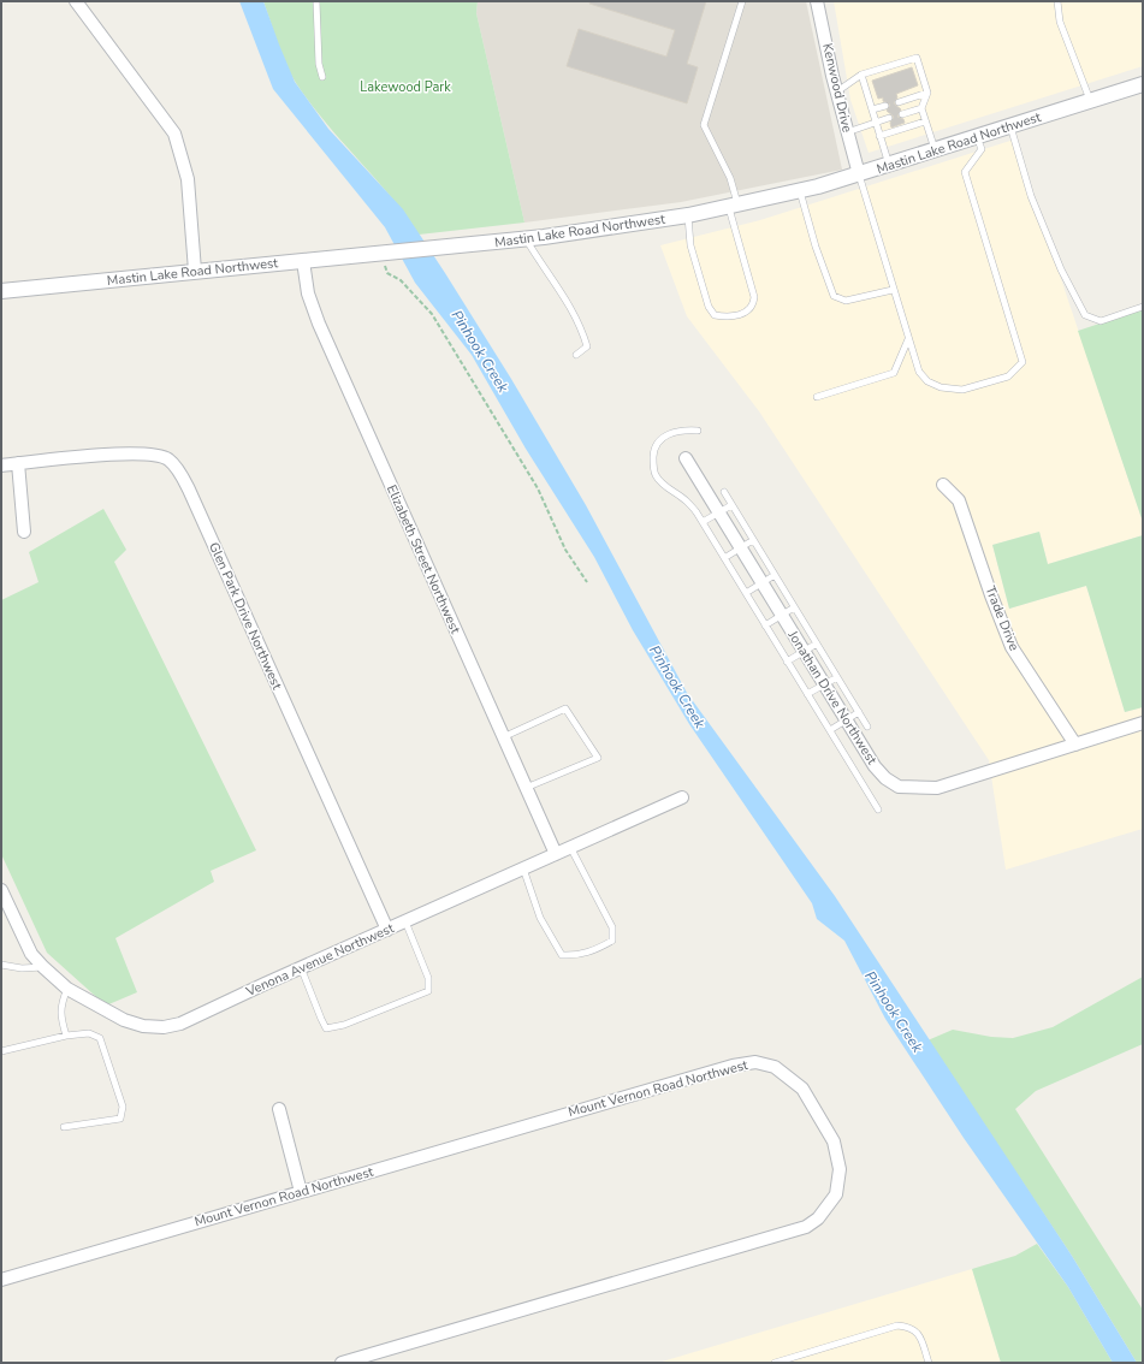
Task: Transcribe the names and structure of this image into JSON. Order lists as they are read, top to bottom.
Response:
{
  "streets": {
    "street": [
      "Kenwood Drive",
      "Mastin Lake Road Northwest",
      "Elizabeth Street Northwest",
      "Glen Park Drive Northwest",
      "Trade Drive",
      "Jonathan Drive Northwest",
      "Venona Avenue Northwest",
      "Mount Vernon Road Northwest"
    ]
  },
  "crossings": [
    ["Kenwood Drive", "Mastin Lake Road Northwest"],
    ["Mastin Lake Road Northwest", "Elizabeth Street Northwest"],
    ["Elizabeth Street Northwest", "Venona Avenue Northwest"],
    ["Glen Park Drive Northwest", "Venona Avenue Northwest"],
    ["Trade Drive", "Jonathan Drive Northwest"]
  ],
  "water": ["Pinhook Creek"],
  "parks": ["Lakewood Park"]
}
